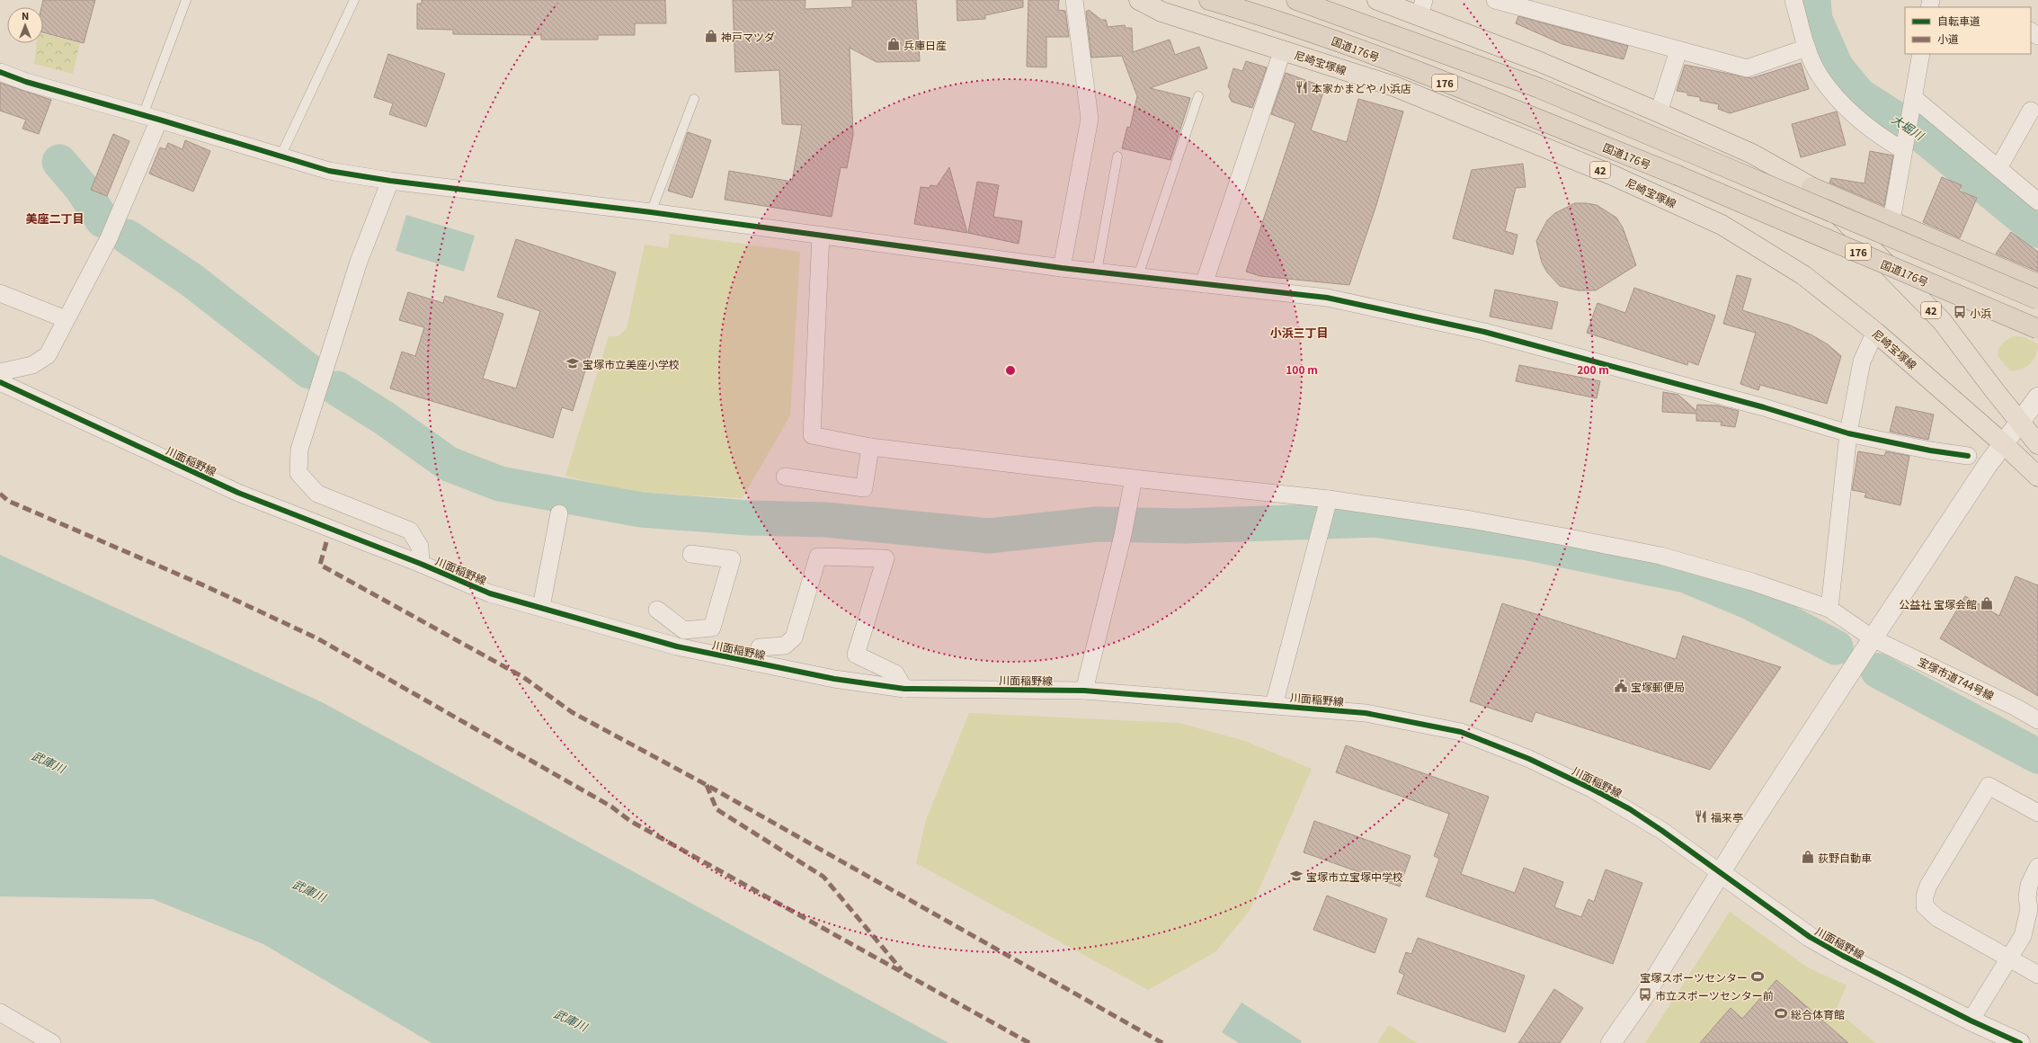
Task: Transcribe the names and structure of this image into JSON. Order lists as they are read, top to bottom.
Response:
{
  "streets": {
    "highway": ["国道176号", "176"],
    "main road": ["尼崎宝塚線", "42"],
    "street": ["川面稲野線", "宝塚市道744号線"]
  },
  "districts": ["美座二丁目", "小浜三丁目"],
  "water": ["大堀川", "武庫川"],
  "places": {
    "shop": [
      "神戸マツダ",
      "兵庫日産",
      "公益社 宝塚会館",
      "荻野自動車"
    ],
    "restaurant": ["本家かまどや 小浜店", "福来亭"],
    "bus stop": ["小浜", "市立スポーツセンター前"],
    "school or university": ["宝塚市立美座小学校", "宝塚市立宝塚中学校"],
    "public building": ["宝塚郵便局"],
    "sports": ["宝塚スポーツセンター", "総合体育館"]
  },
  "legend": ["自転車道", "小道"],
  "north": "top",
  "rings": ["100 m", "200 m"]
}
